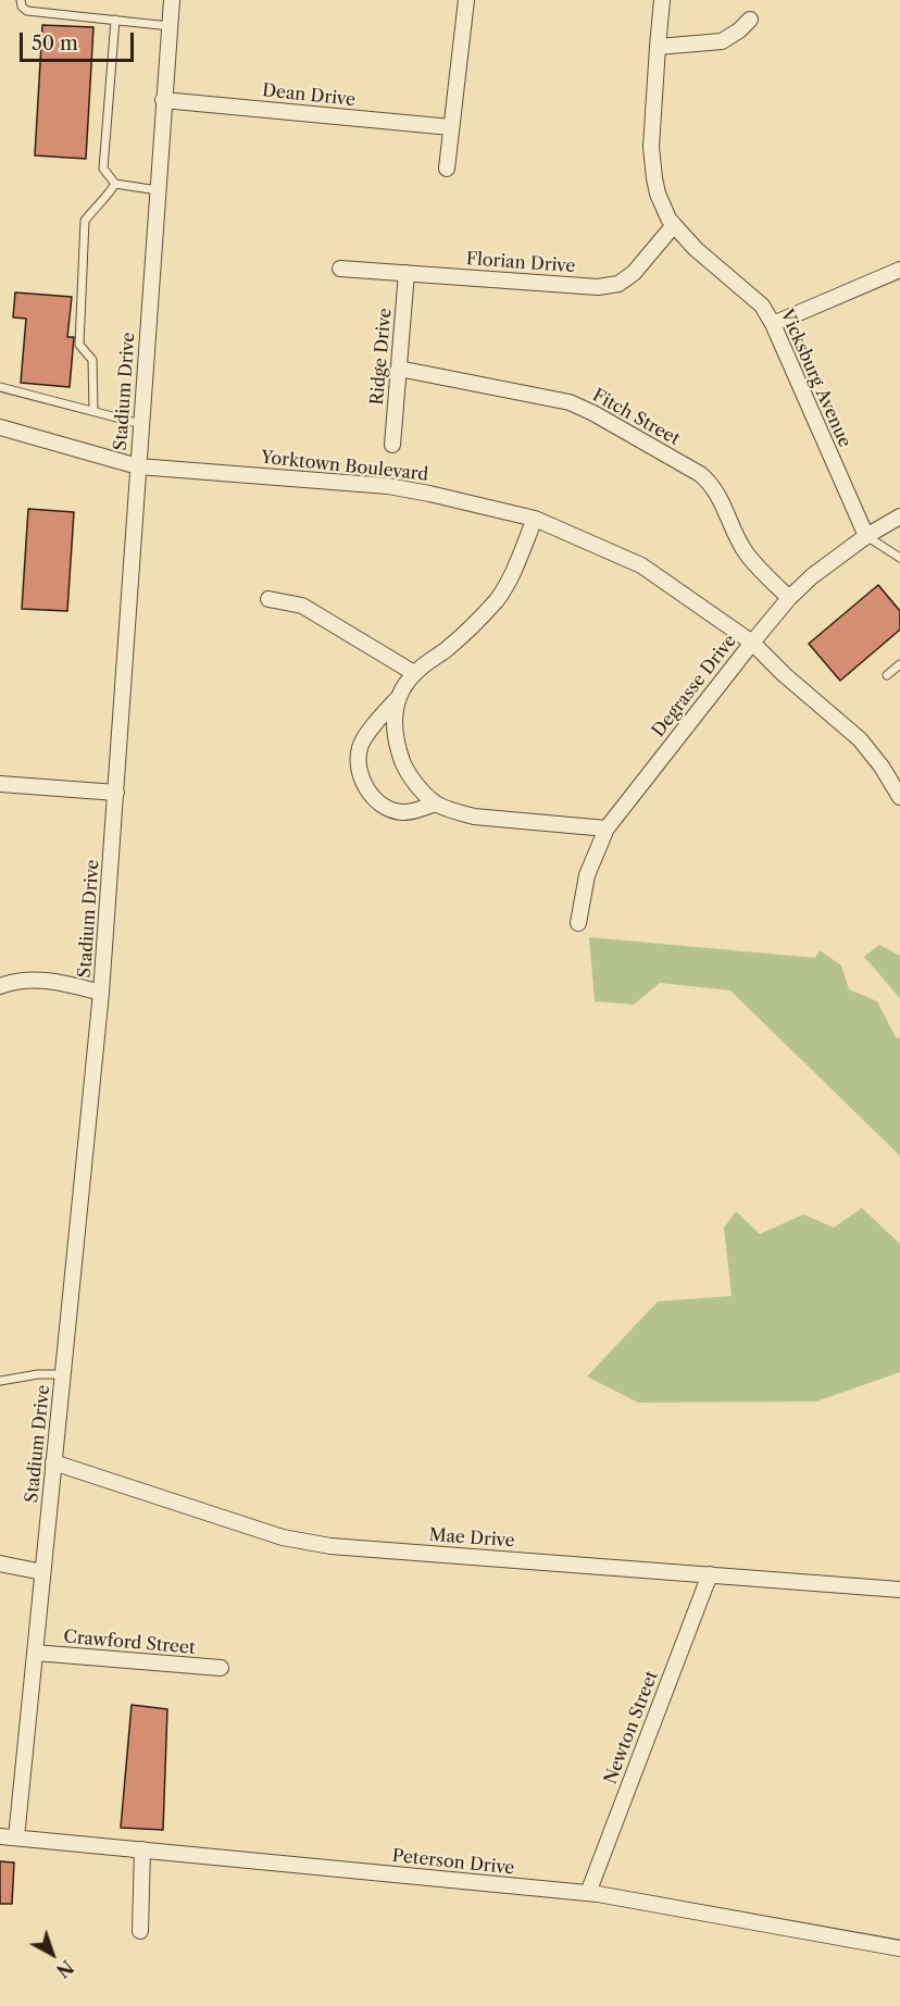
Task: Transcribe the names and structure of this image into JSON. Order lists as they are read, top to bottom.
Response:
{
  "streets": {
    "street": [
      "Dean Drive",
      "Florian Drive",
      "Ridge Drive",
      "Vicksburg Avenue",
      "Stadium Drive",
      "Fitch Street",
      "Yorktown Boulevard",
      "Degrasse Drive",
      "Mae Drive",
      "Crawford Street",
      "Newton Street",
      "Peterson Drive"
    ]
  },
  "crossings": [
    ["Dean Drive", "Stadium Drive"],
    ["Florian Drive", "Ridge Drive"],
    ["Florian Drive", "Vicksburg Avenue"],
    ["Ridge Drive", "Fitch Street"],
    ["Vicksburg Avenue", "Degrasse Drive"],
    ["Stadium Drive", "Yorktown Boulevard"],
    ["Stadium Drive", "Mae Drive"],
    ["Stadium Drive", "Crawford Street"],
    ["Stadium Drive", "Peterson Drive"],
    ["Fitch Street", "Degrasse Drive"],
    ["Yorktown Boulevard", "Degrasse Drive"],
    ["Mae Drive", "Newton Street"],
    ["Newton Street", "Peterson Drive"]
  ],
  "scale_bar": "50 m",
  "north": "bottom right"
}
